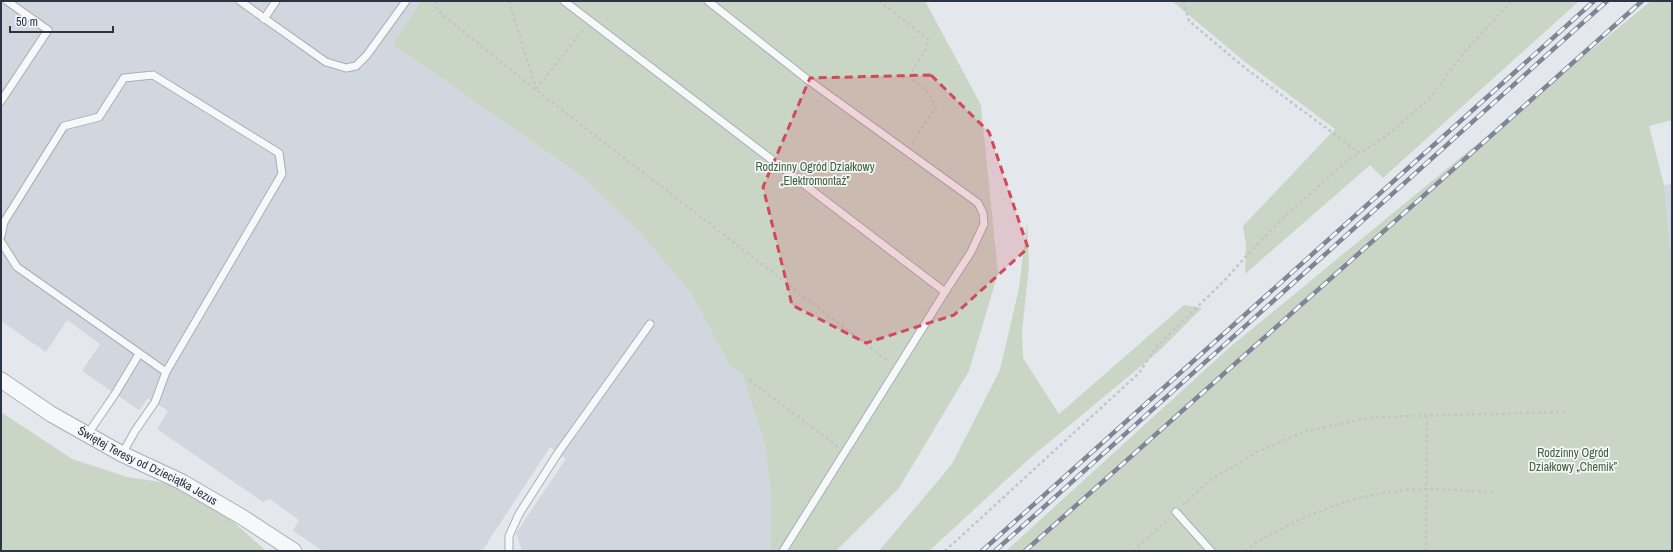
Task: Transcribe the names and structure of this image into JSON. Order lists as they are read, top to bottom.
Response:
{
  "streets": {
    "street": ["Świętej Teresy od Dzieciątka Jezus"]
  },
  "parks": ["Rodzinny Ogród Działkowy „Elektromontaż”", "Rodzinny Ogród Działkowy „Chemik”"],
  "scale_bar": "50 m"
}
